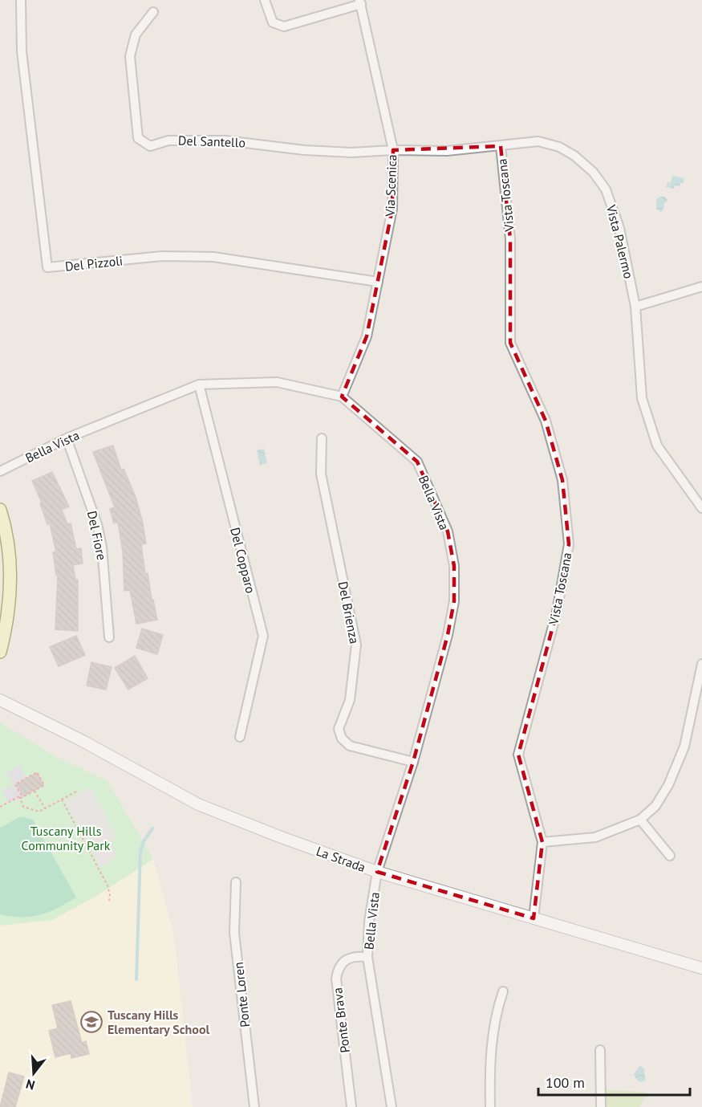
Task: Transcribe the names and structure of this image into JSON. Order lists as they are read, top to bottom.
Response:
{
  "streets": {
    "street": [
      "Del Santello",
      "Via Scenica",
      "Vista Toscana",
      "Vista Palermo",
      "Del Pizzoli",
      "Bella Vista",
      "Del Fiore",
      "Del Copparo",
      "Del Brienza",
      "La Strada",
      "Ponte Loren",
      "Ponte Brava"
    ]
  },
  "crossings": [
    ["Del Santello", "Via Scenica"],
    ["Del Santello", "Vista Palermo"],
    ["Via Scenica", "Vista Palermo"],
    ["Via Scenica", "Del Pizzoli"],
    ["Via Scenica", "Bella Vista"],
    ["Vista Toscana", "Vista Palermo"],
    ["Vista Toscana", "La Strada"],
    ["Bella Vista", "Del Fiore"],
    ["Bella Vista", "Del Copparo"],
    ["Bella Vista", "Del Brienza"],
    ["Bella Vista", "La Strada"],
    ["Bella Vista", "Ponte Brava"]
  ],
  "parks": ["Tuscany Hills Community Park"],
  "places": {
    "school or university": ["Tuscany Hills Elementary School"]
  },
  "scale_bar": "100 m",
  "north": "bottom"
}
